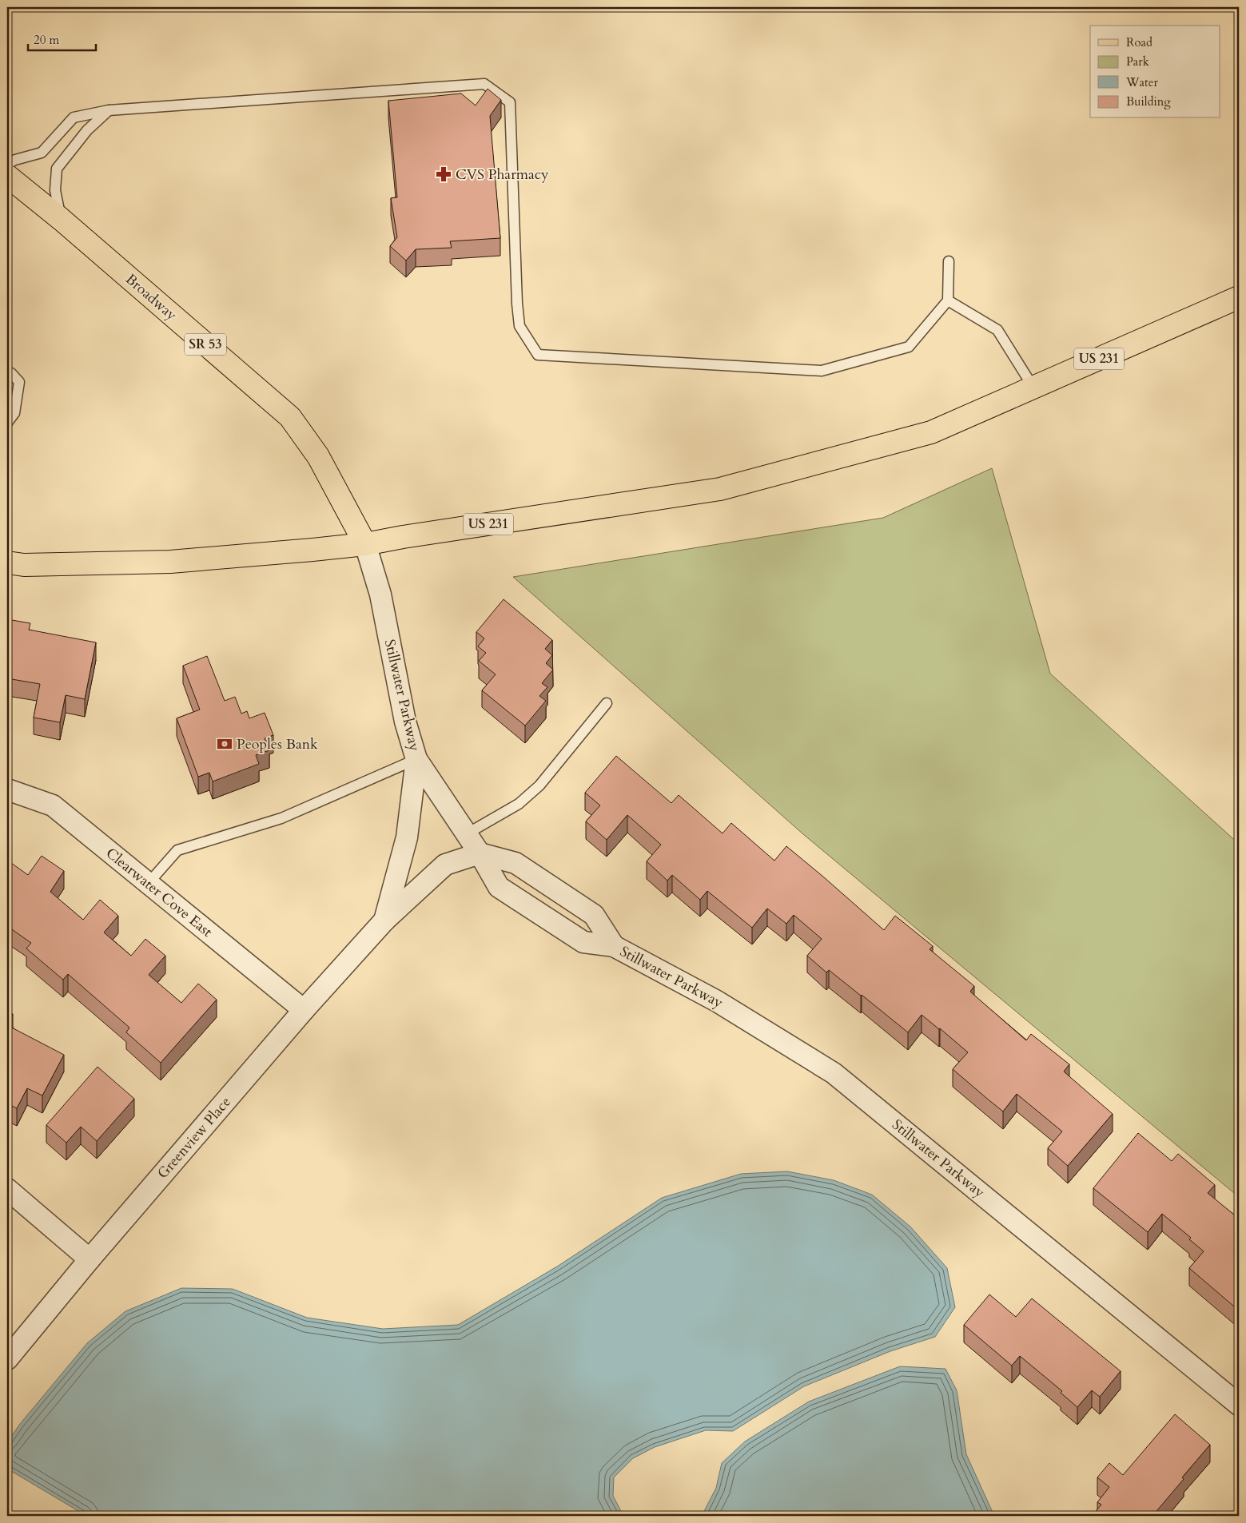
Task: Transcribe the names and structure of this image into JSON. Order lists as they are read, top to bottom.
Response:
{
  "streets": {
    "main road": ["Broadway", "SR 53", "US 231"],
    "street": ["Stillwater Parkway", "Clearwater Cove East", "Greenview Place"]
  },
  "crossings": [
    ["Broadway", "US 231"],
    ["Broadway", "Stillwater Parkway"],
    ["US 231", "Stillwater Parkway"],
    ["Stillwater Parkway", "Greenview Place"],
    ["Clearwater Cove East", "Greenview Place"]
  ],
  "places": {
    "pharmacy": ["CVS Pharmacy"],
    "bank": ["Peoples Bank"]
  },
  "legend": [
    "Road",
    "Park",
    "Water",
    "Building"
  ],
  "scale_bar": "20 m"
}
